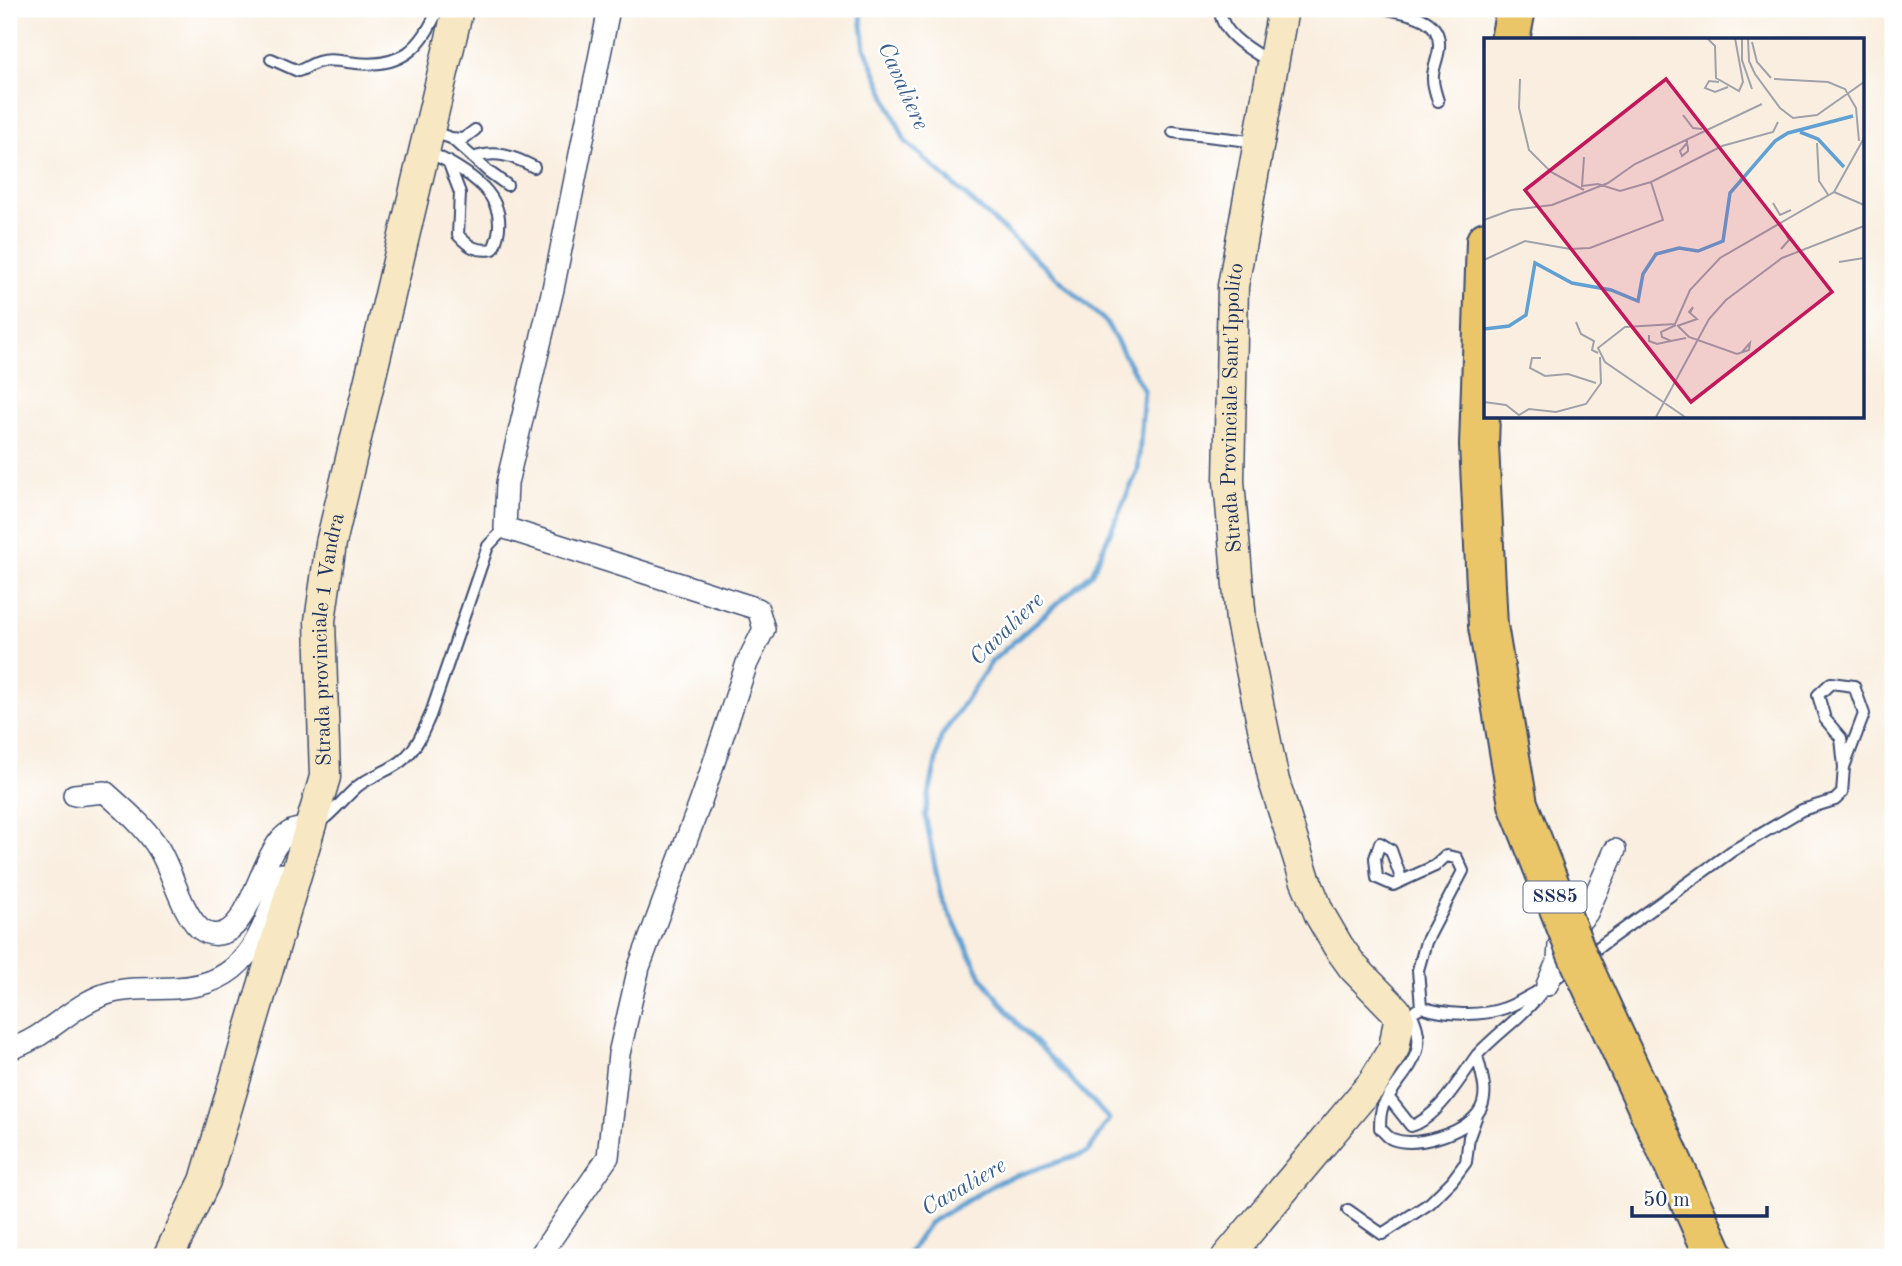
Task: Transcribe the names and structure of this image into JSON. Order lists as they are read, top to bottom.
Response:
{
  "streets": {
    "highway": ["SS85"],
    "main road": ["Strada Provinciale Sant'Ippolito", "Strada provinciale 1 Vandra"]
  },
  "water": ["Cavaliere"],
  "scale_bar": "50 m"
}
